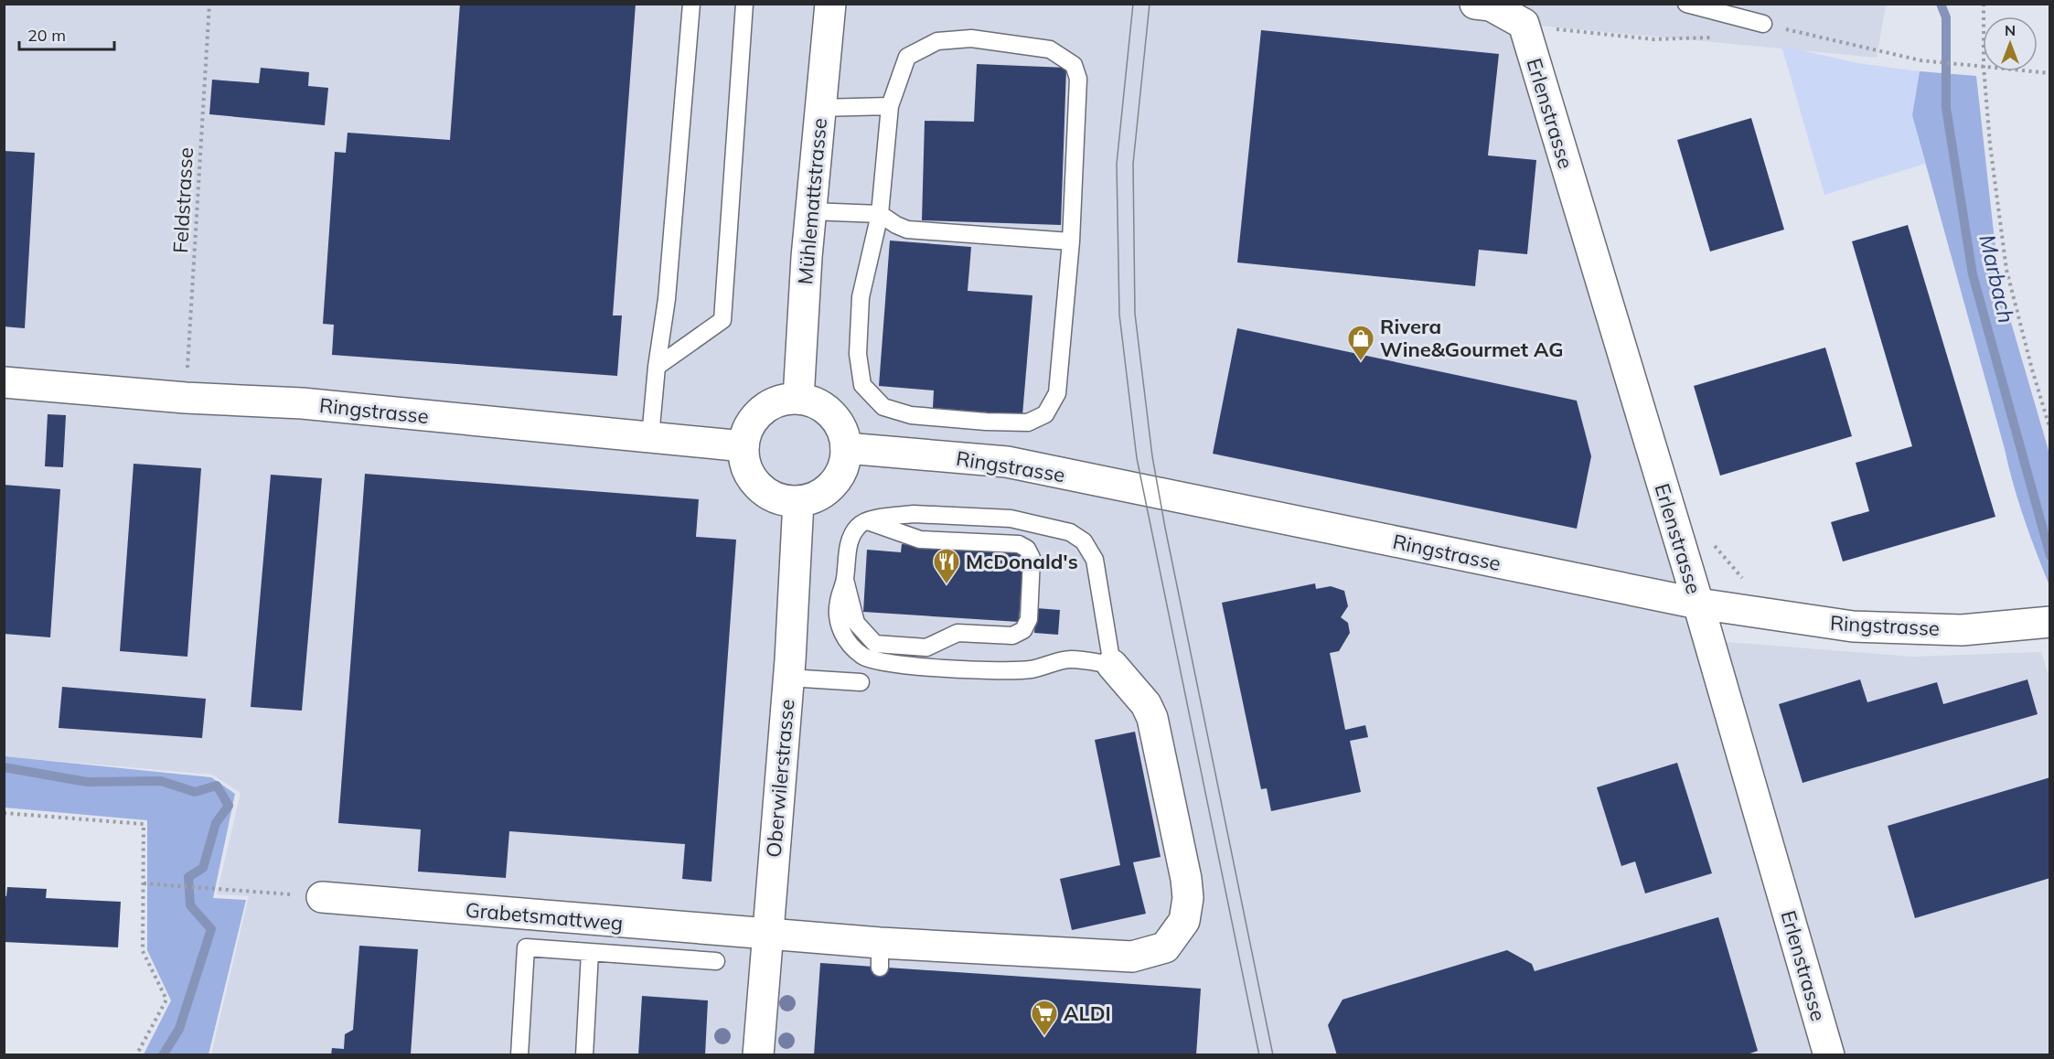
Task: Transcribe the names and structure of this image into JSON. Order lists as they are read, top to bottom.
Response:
{
  "streets": {
    "street": [
      "Erlenstrasse",
      "Mühlemattstrasse",
      "Ringstrasse",
      "Oberwilerstrasse",
      "Grabetsmattweg"
    ],
    "path": ["Feldstrasse"]
  },
  "crossings": [
    ["Erlenstrasse", "Ringstrasse"],
    ["Feldstrasse", "Ringstrasse"],
    ["Mühlemattstrasse", "Ringstrasse"],
    ["Mühlemattstrasse", "Oberwilerstrasse"],
    ["Ringstrasse", "Oberwilerstrasse"],
    ["Oberwilerstrasse", "Grabetsmattweg"]
  ],
  "water": ["Marbach"],
  "places": {
    "shop": ["Rivera Wine&Gourmet AG"],
    "restaurant": ["McDonald's"],
    "supermarket": ["ALDI"]
  },
  "scale_bar": "20 m",
  "north": "top"
}
